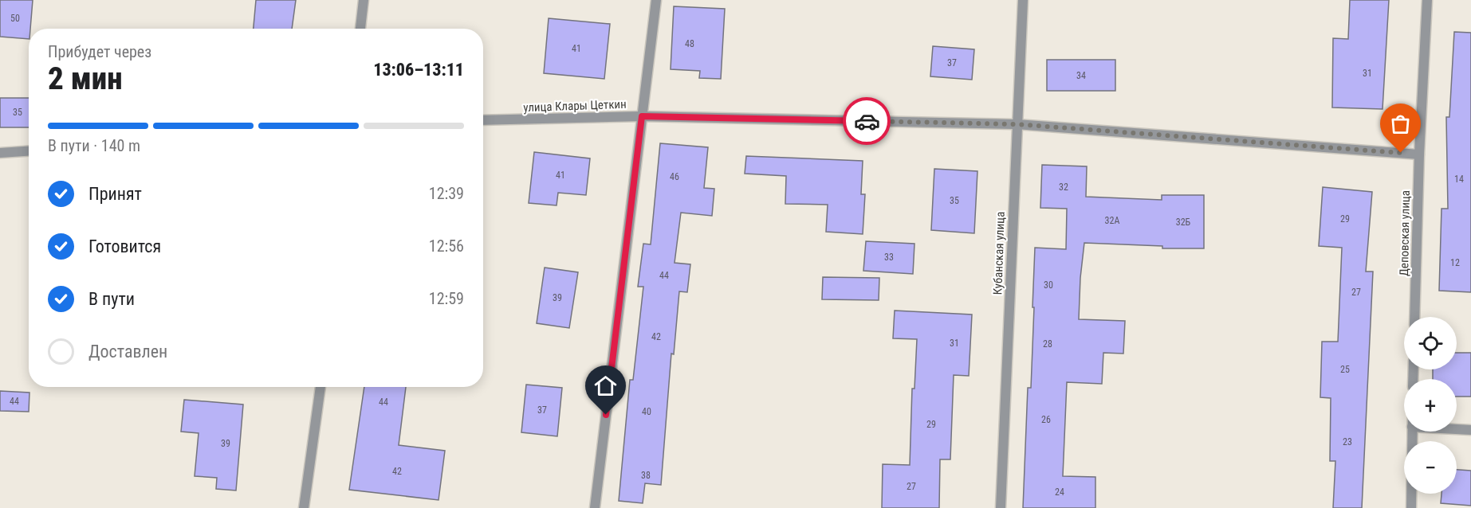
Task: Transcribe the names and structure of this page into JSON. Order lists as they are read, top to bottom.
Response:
{
  "streets": {
    "street": ["улица Клары Цеткин", "Деповская улица", "Кубанская улица"]
  },
  "crossings": [
    ["улица Клары Цеткин", "Деповская улица"],
    ["улица Клары Цеткин", "Кубанская улица"]
  ],
  "house_numbers": [
    "50",
    "48",
    "41",
    "37",
    "31",
    "34",
    "35",
    "41",
    "46",
    "14",
    "32",
    "35",
    "29",
    "32А",
    "32Б",
    "33",
    "12",
    "44",
    "30",
    "27",
    "39",
    "42",
    "31",
    "28",
    "25",
    "44",
    "44",
    "37",
    "40",
    "26",
    "29",
    "23",
    "39",
    "42",
    "38",
    "27",
    "24"
  ],
  "page": {
    "heading": ["2 мин", "Прибудет через", "13:06–13:11"],
    "bar": "В пути · 140 m",
    "list": [
      ["Принят", "12:39"],
      ["Готовится", "12:56"],
      ["В пути", "12:59"],
      "Доставлен"
    ],
    "map_buttons": ["+", "−"]
  }
}
